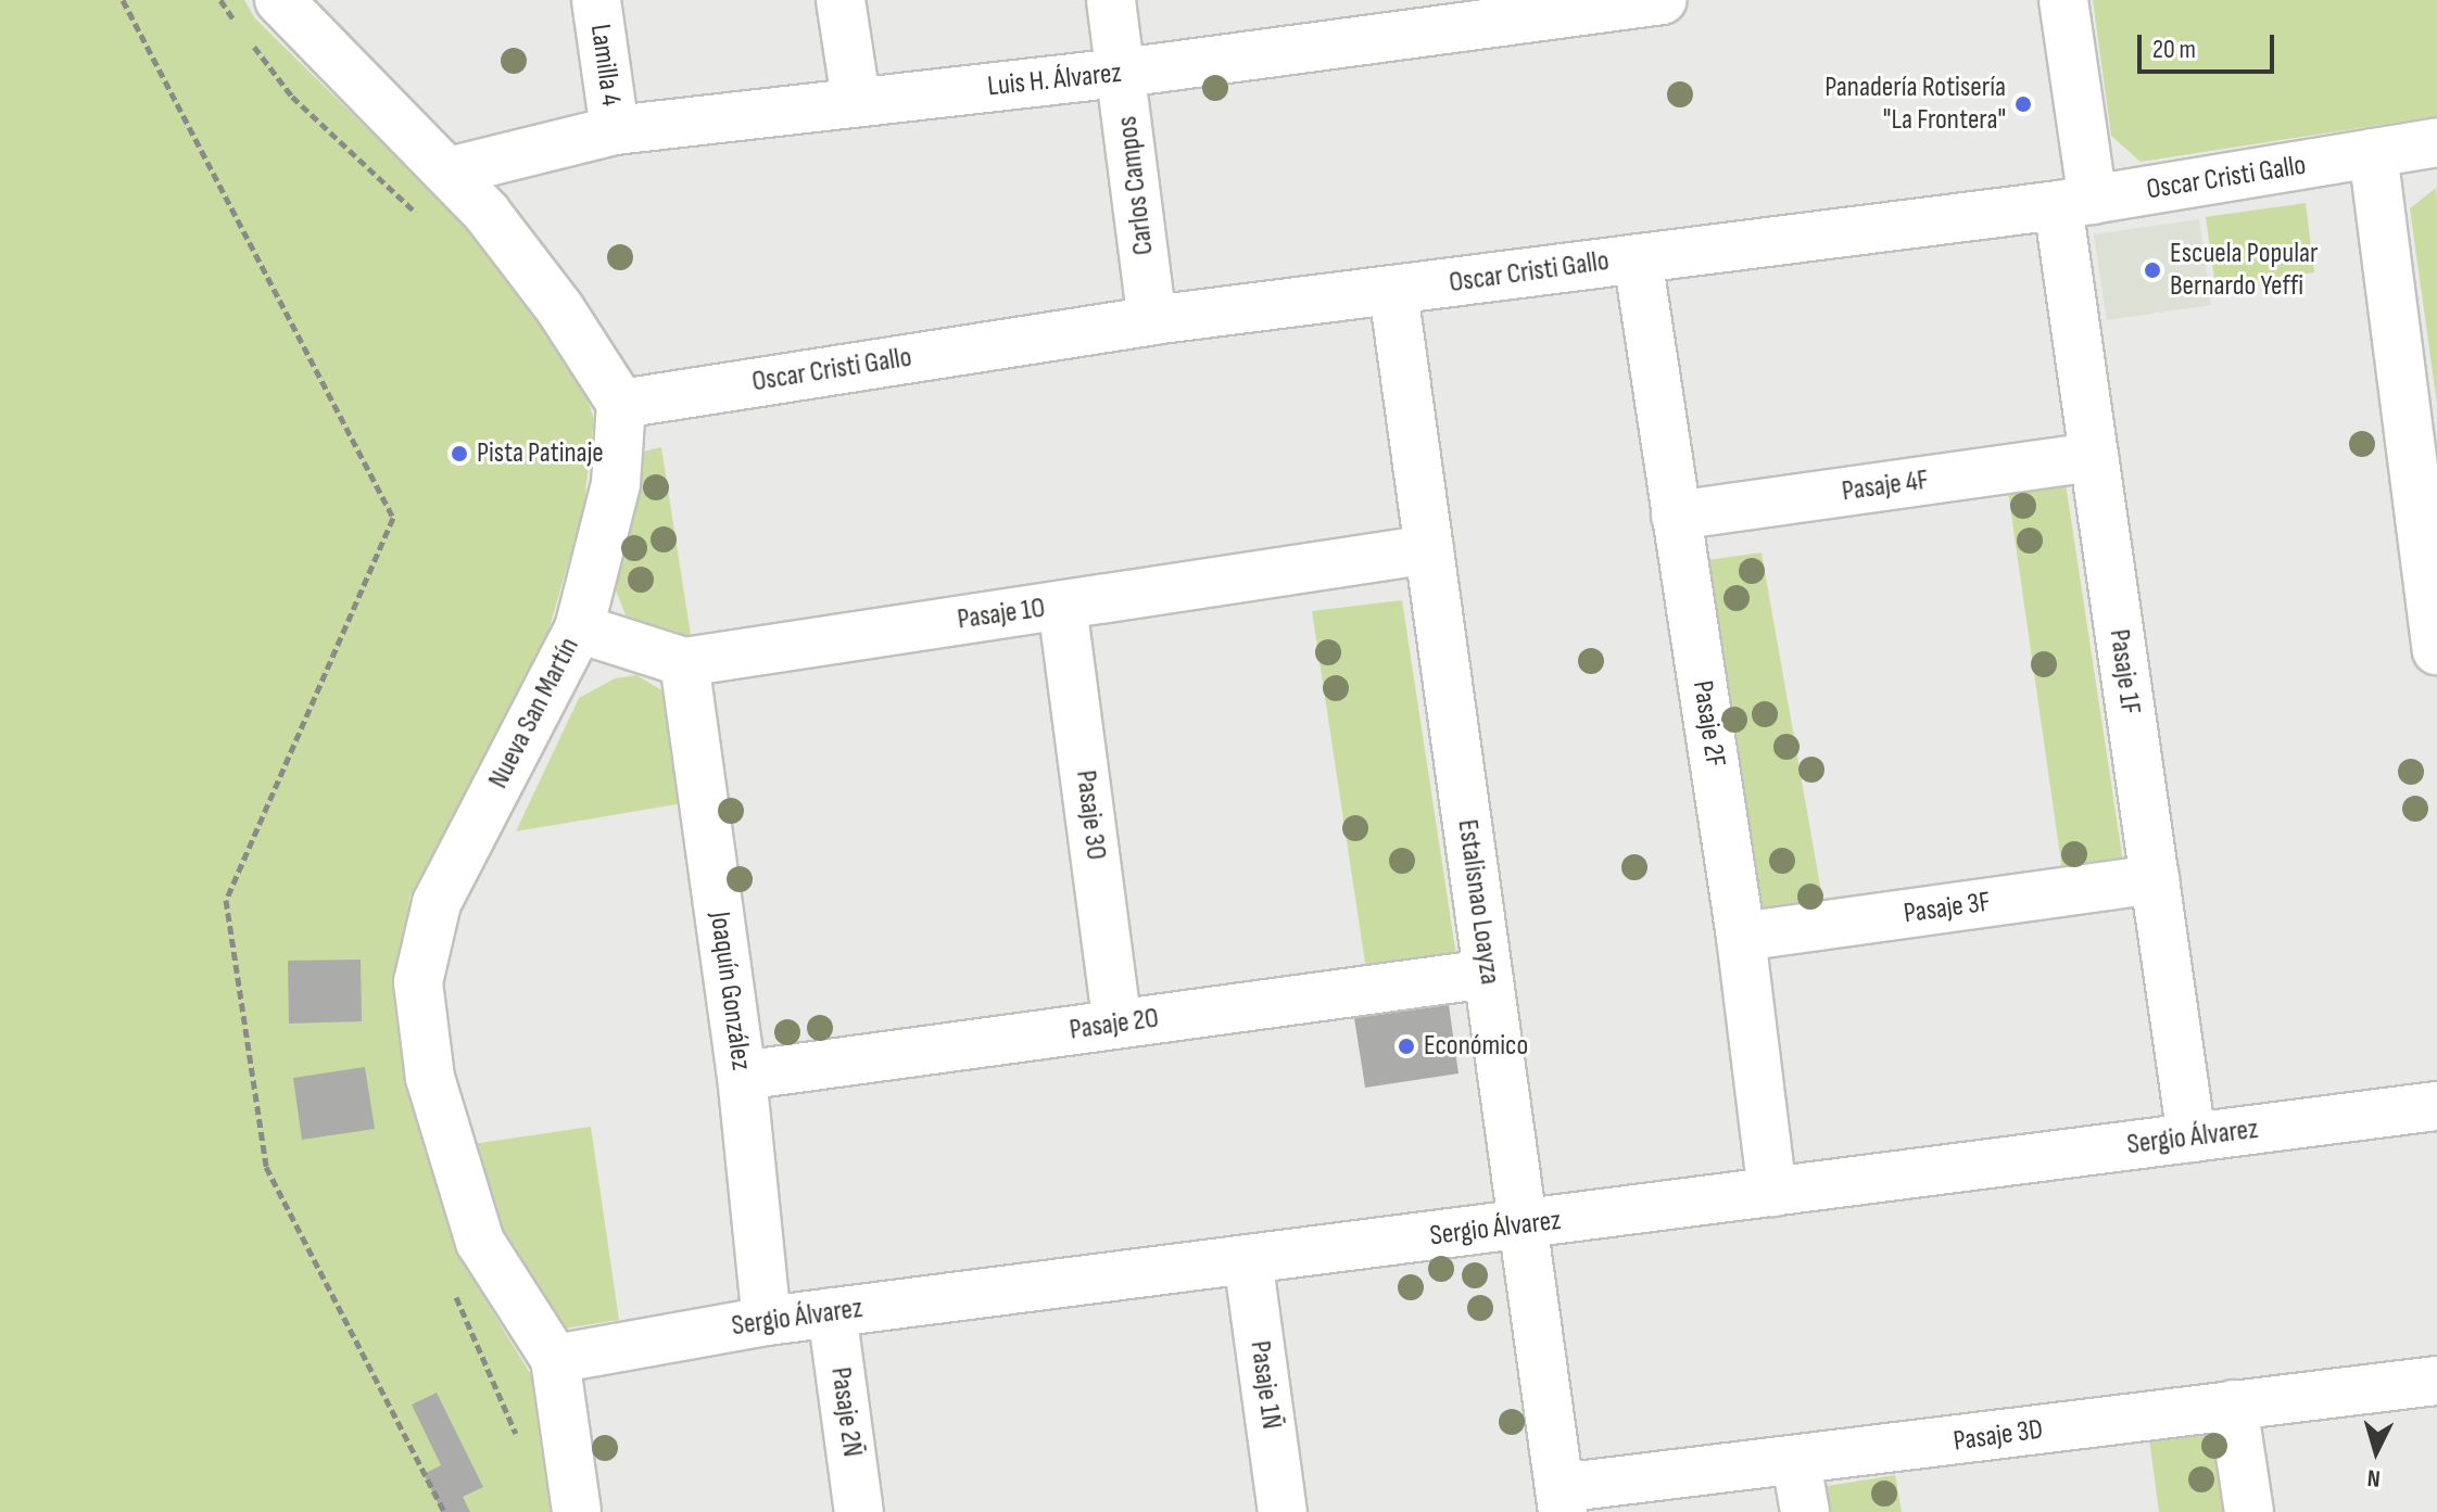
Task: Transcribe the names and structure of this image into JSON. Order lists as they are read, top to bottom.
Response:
{
  "streets": {
    "street": [
      "Lamilla 4",
      "Luis H. Álvarez",
      "Oscar Cristi Gallo",
      "Carlos Campos",
      "Pasaje 4F",
      "Pasaje 1O",
      "Pasaje 1F",
      "Nueva San Martín",
      "Pasaje 2F",
      "Pasaje 3O",
      "Estalisnao Loayza",
      "Pasaje 3F",
      "Joaquín González",
      "Pasaje 2O",
      "Sergio Álvarez",
      "Pasaje 1Ñ",
      "Pasaje 2Ñ",
      "Pasaje 3D"
    ]
  },
  "crossings": [
    ["Lamilla 4", "Luis H. Álvarez"],
    ["Luis H. Álvarez", "Carlos Campos"],
    ["Oscar Cristi Gallo", "Carlos Campos"],
    ["Oscar Cristi Gallo", "Pasaje 1F"],
    ["Oscar Cristi Gallo", "Nueva San Martín"],
    ["Oscar Cristi Gallo", "Pasaje 2F"],
    ["Oscar Cristi Gallo", "Estalisnao Loayza"],
    ["Pasaje 4F", "Pasaje 1F"],
    ["Pasaje 4F", "Pasaje 2F"],
    ["Pasaje 1O", "Nueva San Martín"],
    ["Pasaje 1O", "Pasaje 3O"],
    ["Pasaje 1O", "Estalisnao Loayza"],
    ["Pasaje 1O", "Joaquín González"],
    ["Pasaje 1F", "Pasaje 3F"],
    ["Pasaje 1F", "Sergio Álvarez"],
    ["Nueva San Martín", "Sergio Álvarez"],
    ["Pasaje 2F", "Pasaje 3F"],
    ["Pasaje 2F", "Sergio Álvarez"],
    ["Pasaje 3O", "Pasaje 2O"],
    ["Estalisnao Loayza", "Pasaje 2O"],
    ["Estalisnao Loayza", "Sergio Álvarez"],
    ["Estalisnao Loayza", "Pasaje 3D"],
    ["Joaquín González", "Pasaje 2O"],
    ["Joaquín González", "Sergio Álvarez"],
    ["Sergio Álvarez", "Pasaje 1Ñ"],
    ["Sergio Álvarez", "Pasaje 2Ñ"]
  ],
  "places": [
    "Panadería Rotisería \"La Frontera\"",
    "Escuela Popular Bernardo Yeffi",
    "Pista Patinaje",
    "Económico"
  ],
  "scale_bar": "20 m",
  "north": "bottom"
}
